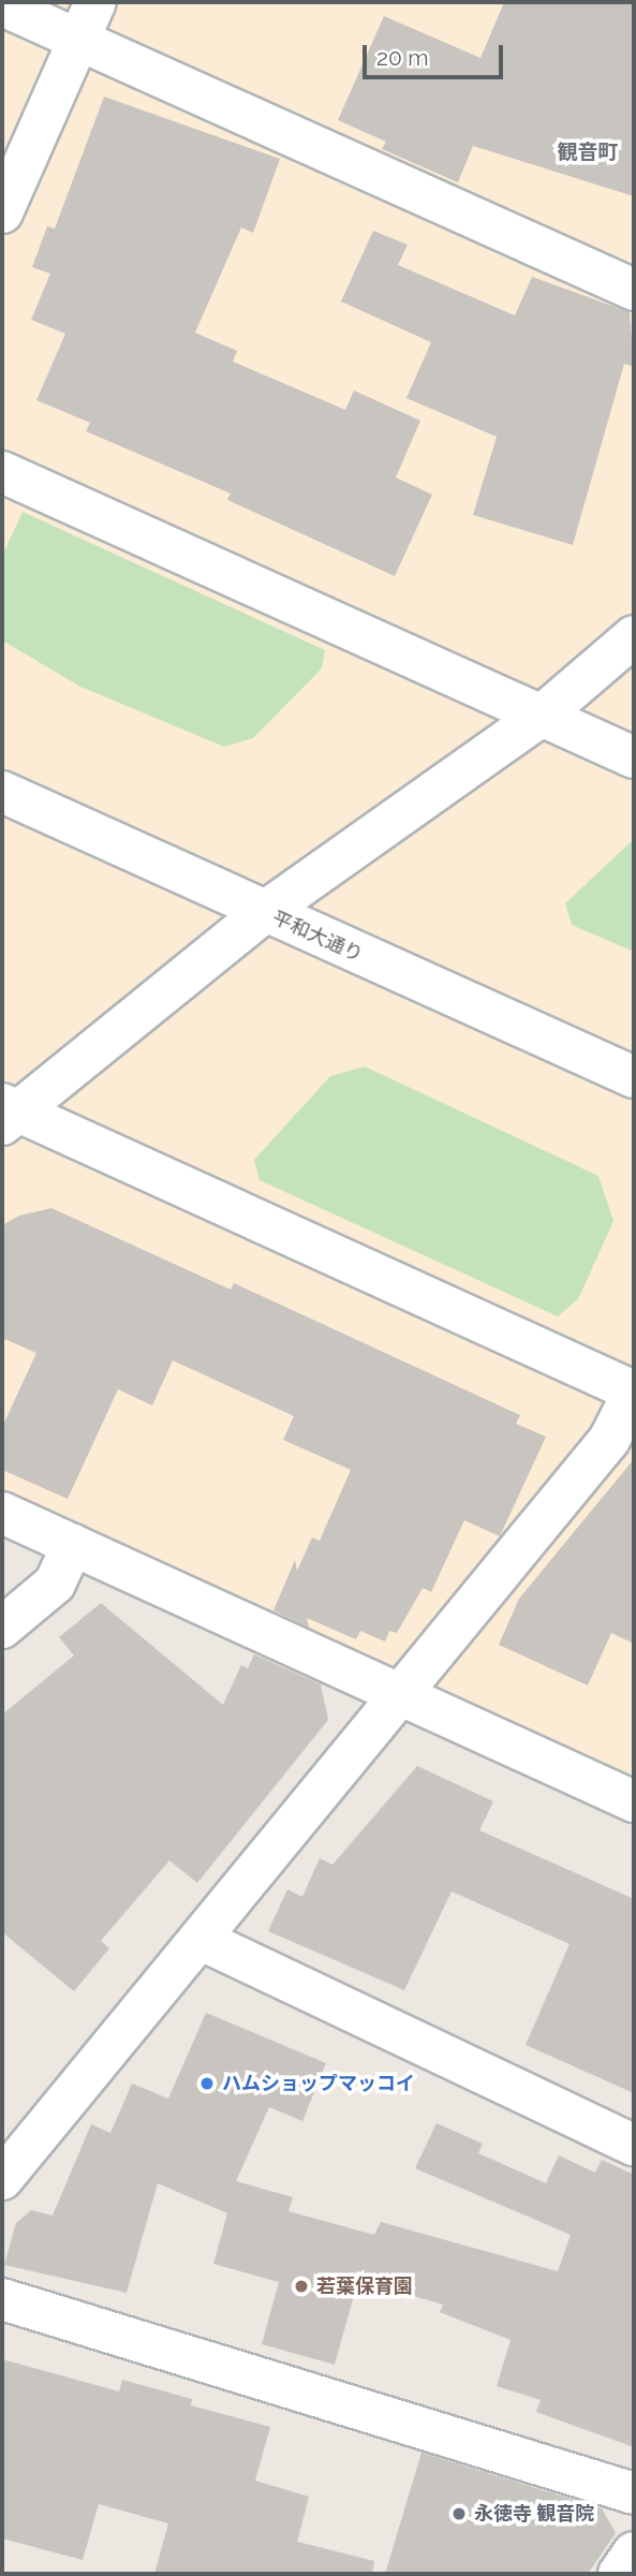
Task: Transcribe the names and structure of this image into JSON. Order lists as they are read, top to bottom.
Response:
{
  "streets": {
    "street": ["平和大通り"]
  },
  "districts": ["観音町"],
  "places": ["ハムショップマッコイ", "若葉保育園", "永徳寺 観音院"],
  "scale_bar": "20 m"
}
